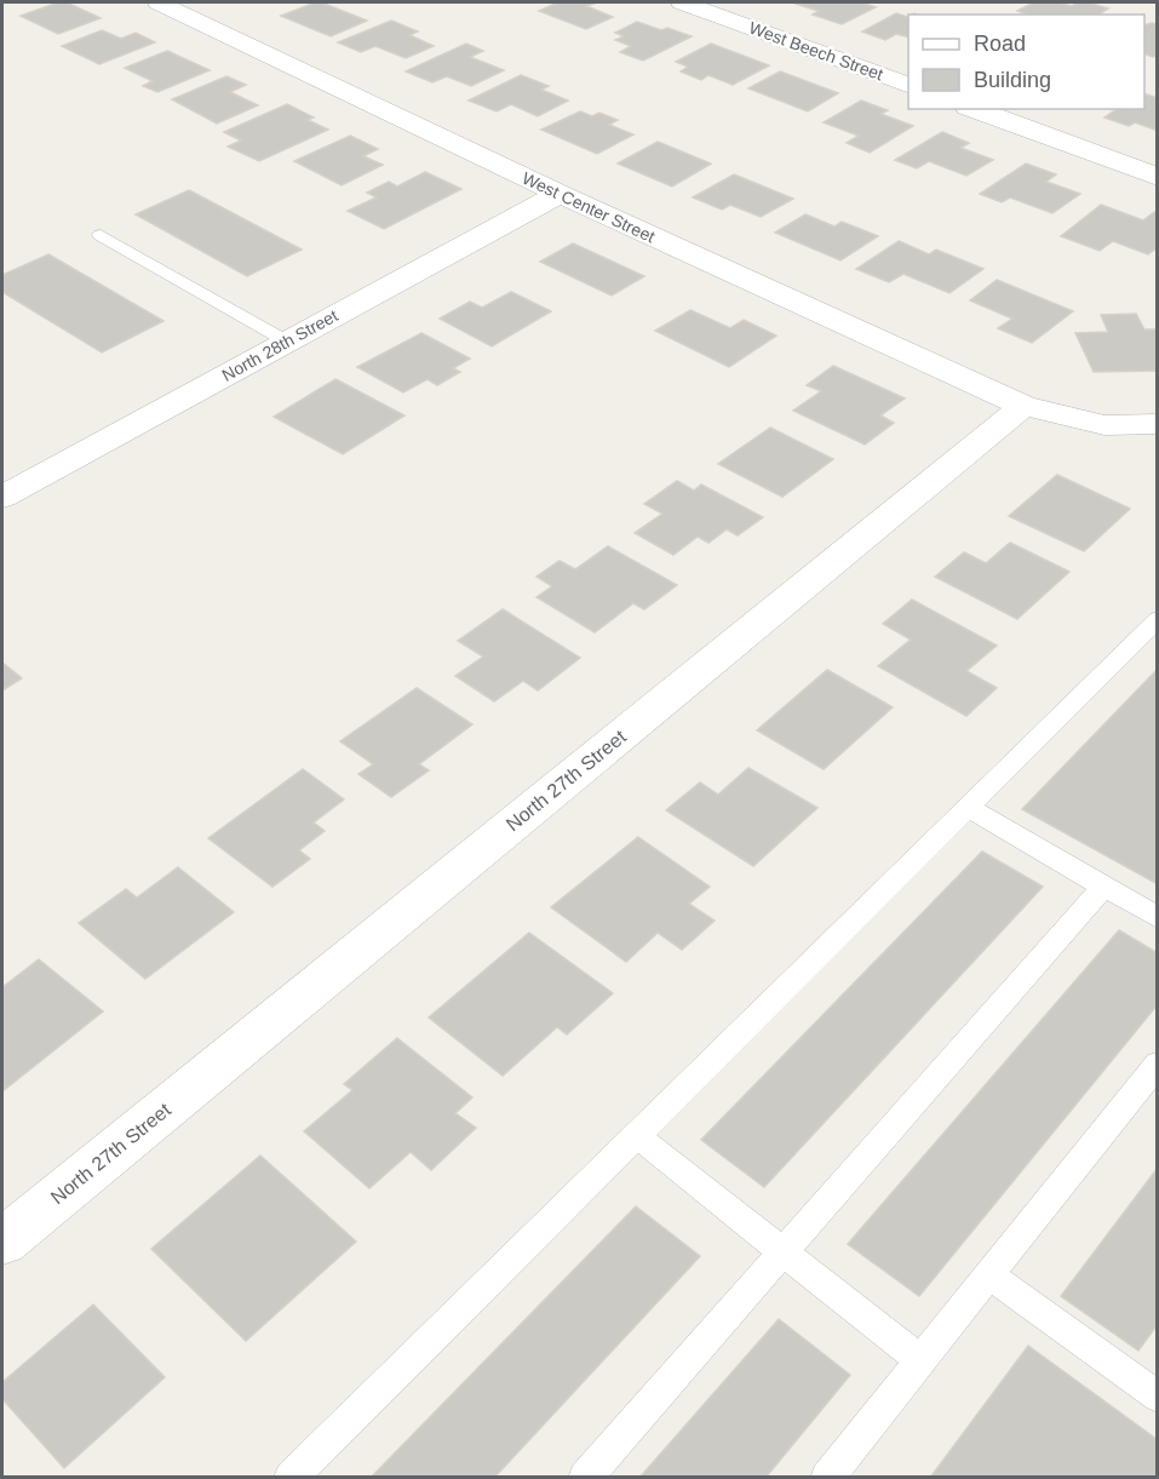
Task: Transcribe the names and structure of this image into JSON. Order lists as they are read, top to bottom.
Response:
{
  "streets": {
    "street": [
      "West Beech Street",
      "West Center Street",
      "North 28th Street",
      "North 27th Street"
    ]
  },
  "crossings": [
    ["West Center Street", "North 28th Street"],
    ["West Center Street", "North 27th Street"]
  ],
  "legend": ["Road", "Building"]
}
